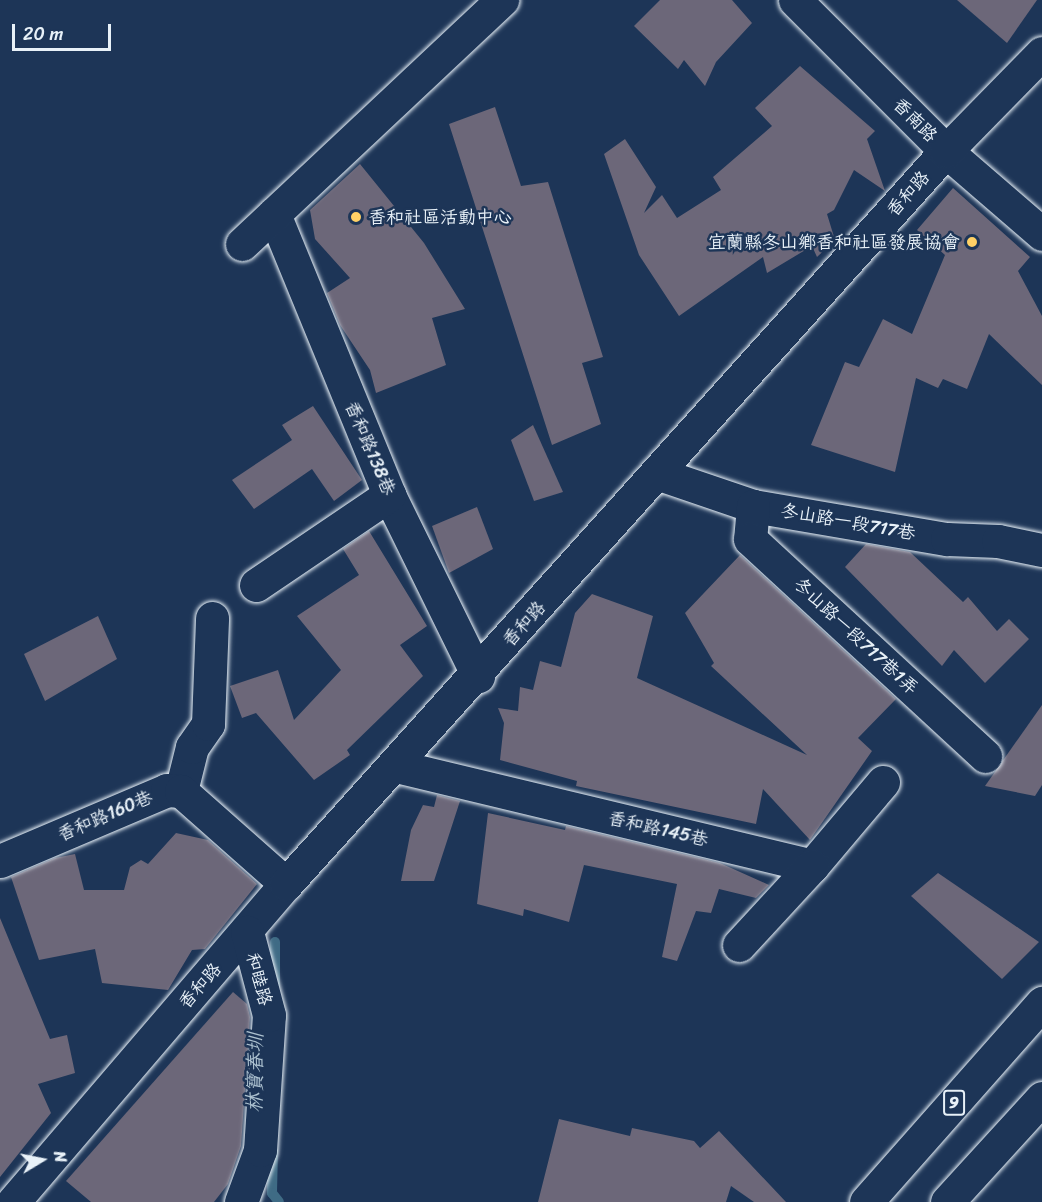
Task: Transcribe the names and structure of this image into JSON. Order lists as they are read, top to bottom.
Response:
{
  "streets": {
    "street": [
      "香南路",
      "香和路",
      "香和路138巷",
      "冬山路一段717巷",
      "冬山路一段717巷1弄",
      "香和路160巷",
      "香和路145巷",
      "和睦路",
      "9"
    ]
  },
  "crossings": [
    ["香南路", "香和路"],
    ["香和路", "香和路138巷"],
    ["香和路", "冬山路一段717巷"],
    ["香和路", "香和路145巷"],
    ["香和路", "和睦路"],
    ["冬山路一段717巷", "冬山路一段717巷1弄"]
  ],
  "water": ["林寶春圳"],
  "places": ["香和社區活動中心", "宜蘭縣冬山鄉香和社區發展協會"],
  "scale_bar": "20 m",
  "north": "right"
}
